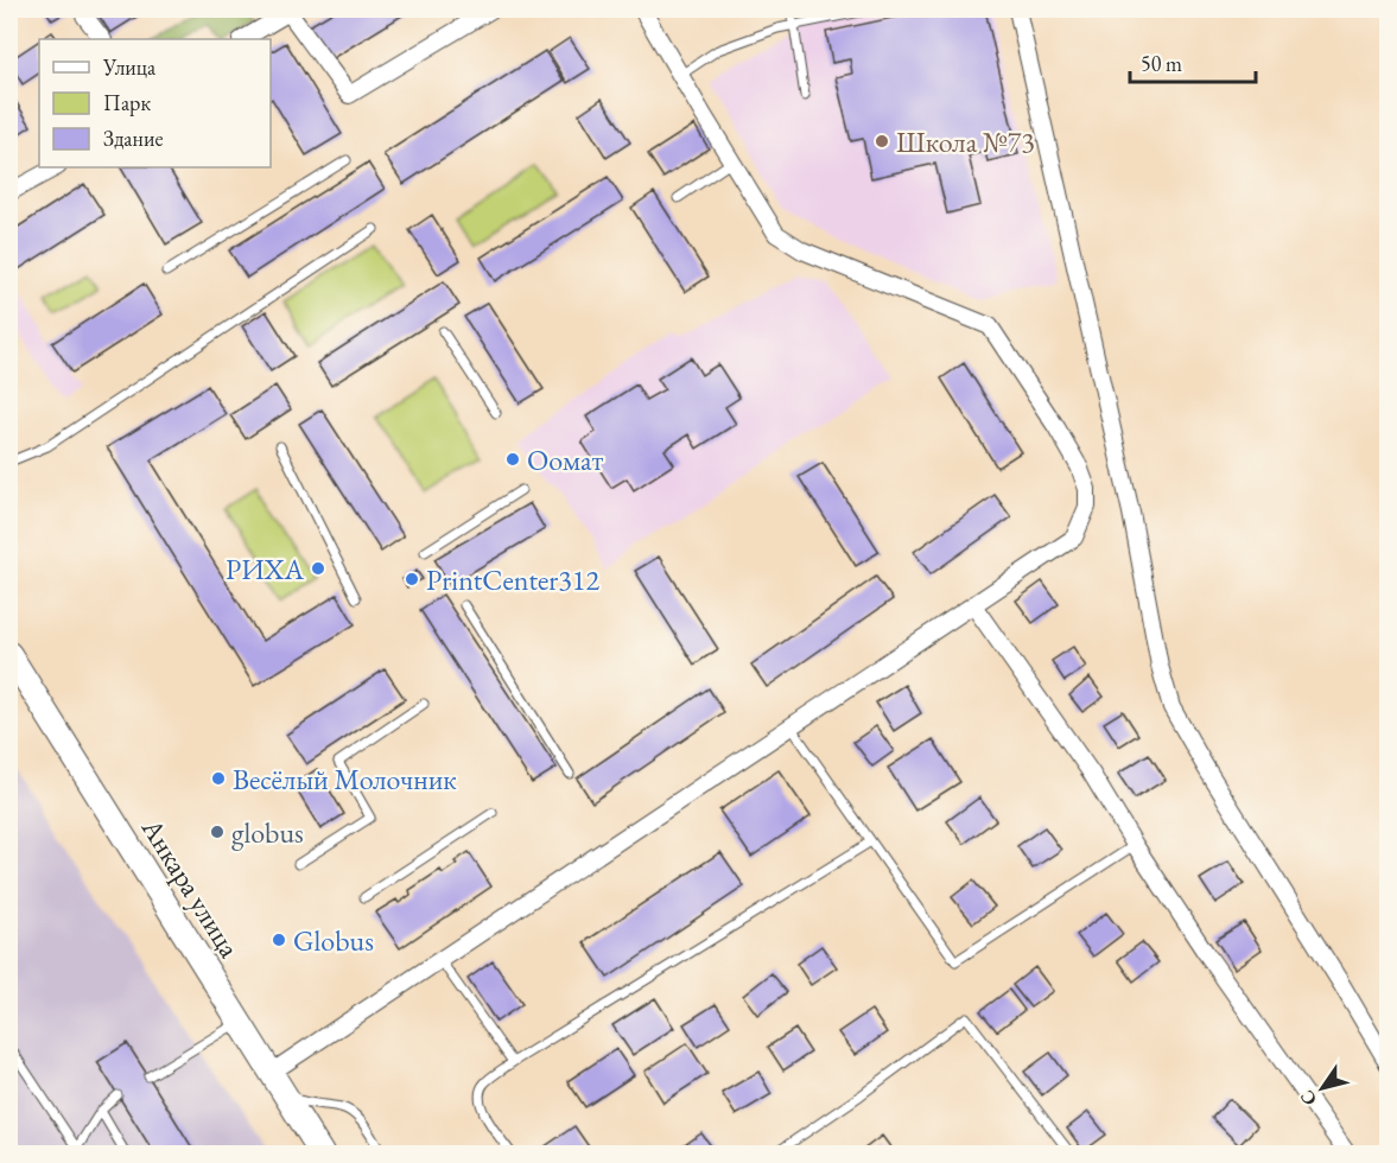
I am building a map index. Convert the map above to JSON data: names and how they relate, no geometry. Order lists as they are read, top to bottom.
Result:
{
  "streets": {
    "main road": ["Анкара улица"]
  },
  "places": [
    "Школа №73",
    "Оомат",
    "РИХА",
    "PrintCenter312",
    "Весёлый Молочник",
    "globus",
    "Globus"
  ],
  "legend": ["Улица", "Парк", "Здание"],
  "scale_bar": "50 m",
  "north": "bottom left"
}
